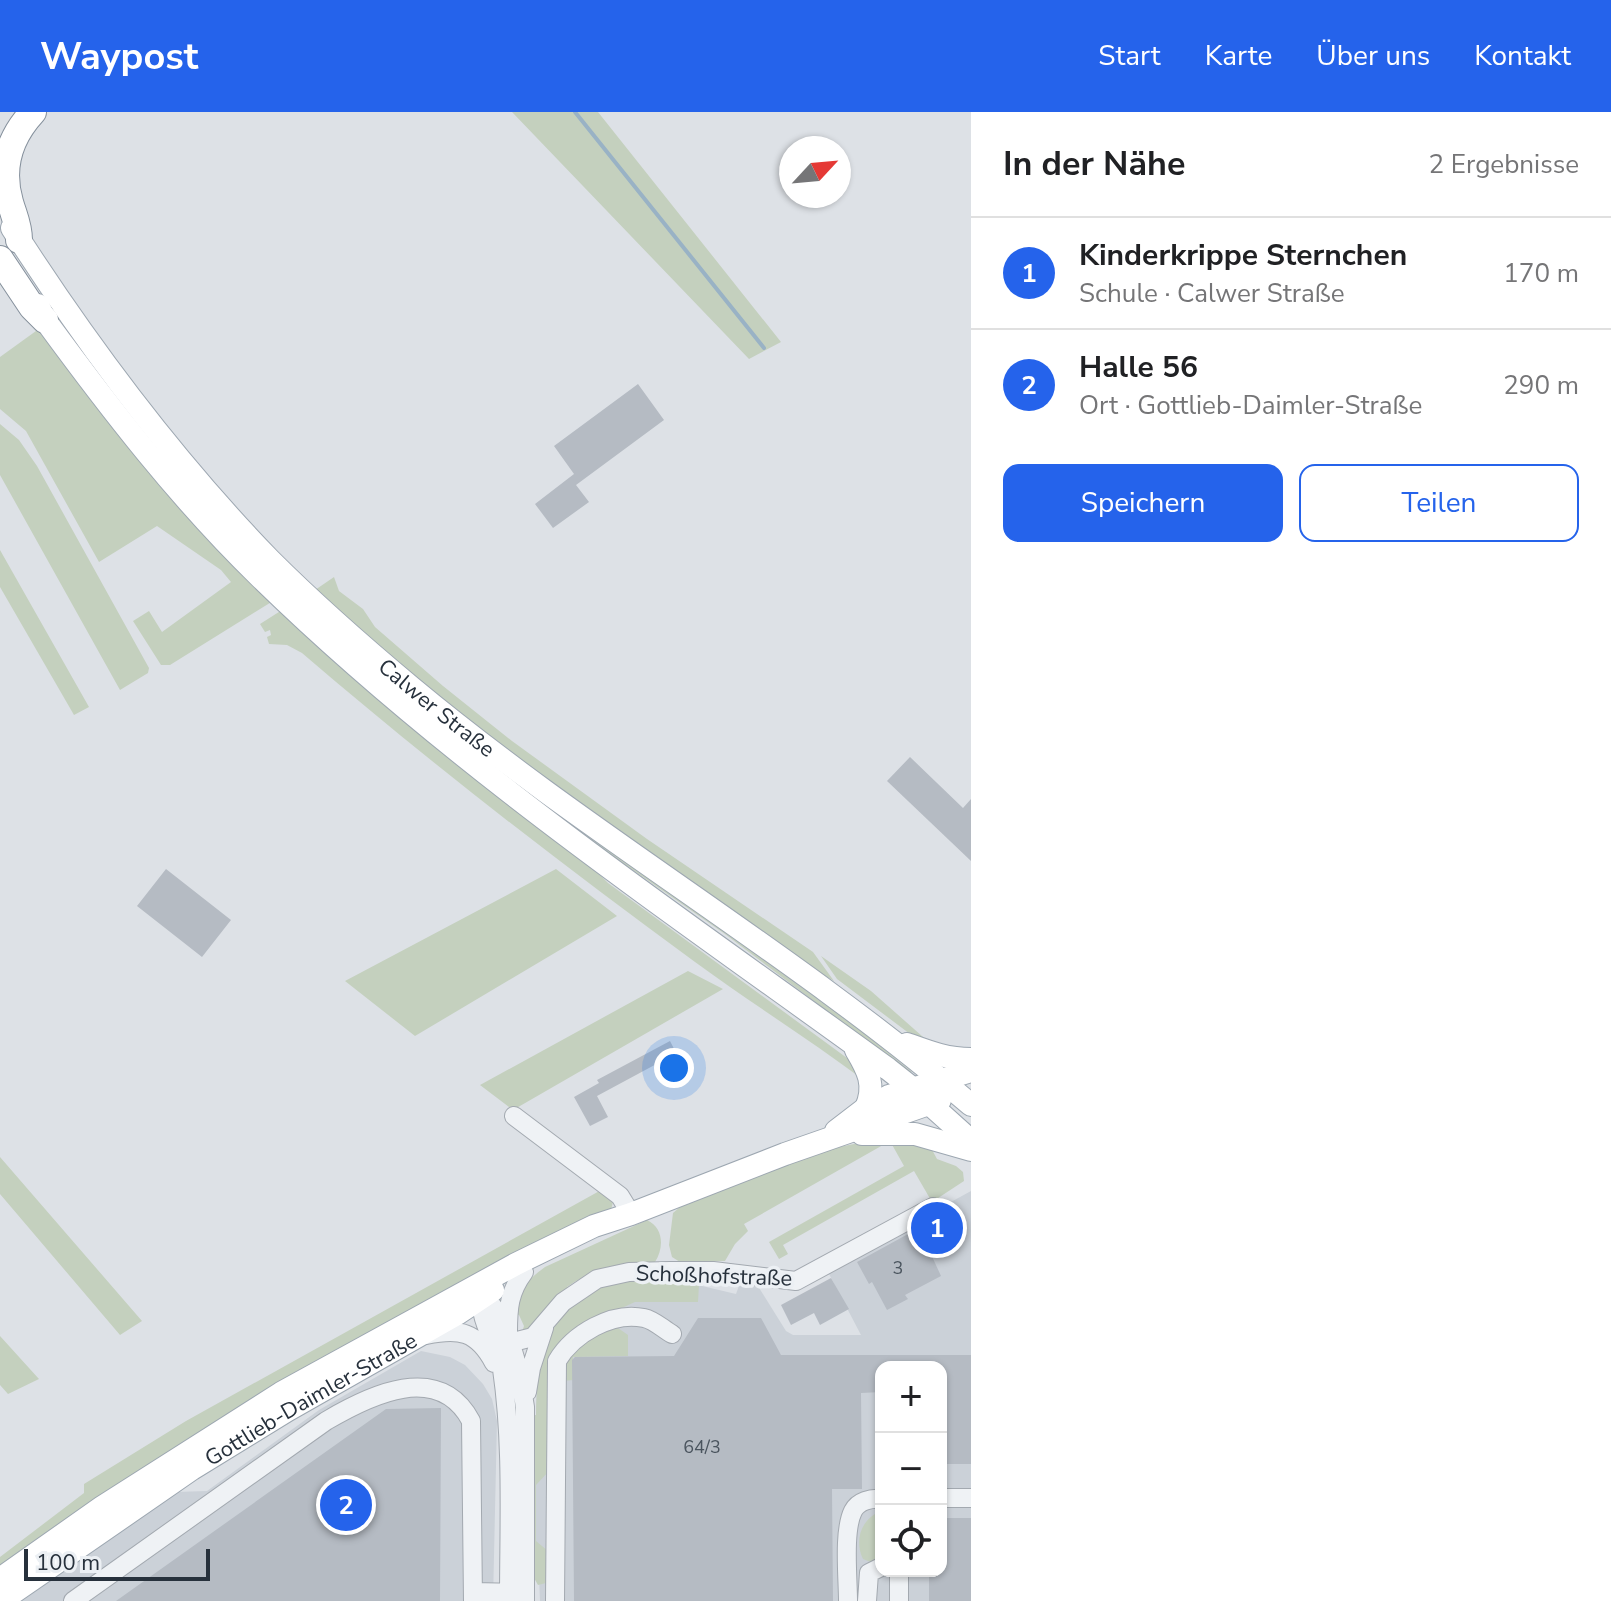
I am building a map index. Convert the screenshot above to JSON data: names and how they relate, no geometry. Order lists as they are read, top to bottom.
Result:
{
  "streets": {
    "main road": ["Calwer Straße", "Gottlieb-Daimler-Straße"],
    "street": ["Schoßhofstraße"]
  },
  "crossings": [
    ["Calwer Straße", "Gottlieb-Daimler-Straße"]
  ],
  "house_numbers": ["3", "64/3"],
  "scale_bar": "100 m",
  "north": "top right",
  "page": {
    "header": "Waypost",
    "nav": [
      "Start",
      "Karte",
      "Über uns",
      "Kontakt"
    ],
    "heading": ["In der Nähe", "2 Ergebnisse"],
    "list": [
      {
        "mark": "1",
        "name": "Kinderkrippe Sternchen",
        "note": "Schule · Calwer Straße",
        "value": "170 m"
      },
      {
        "mark": "2",
        "name": "Halle 56",
        "note": "Ort · Gottlieb-Daimler-Straße",
        "value": "290 m"
      }
    ],
    "buttons": ["Speichern", "Teilen"],
    "pins": ["1", "2"],
    "map_buttons": ["+", "−"],
    "scale": "100 m"
  }
}
